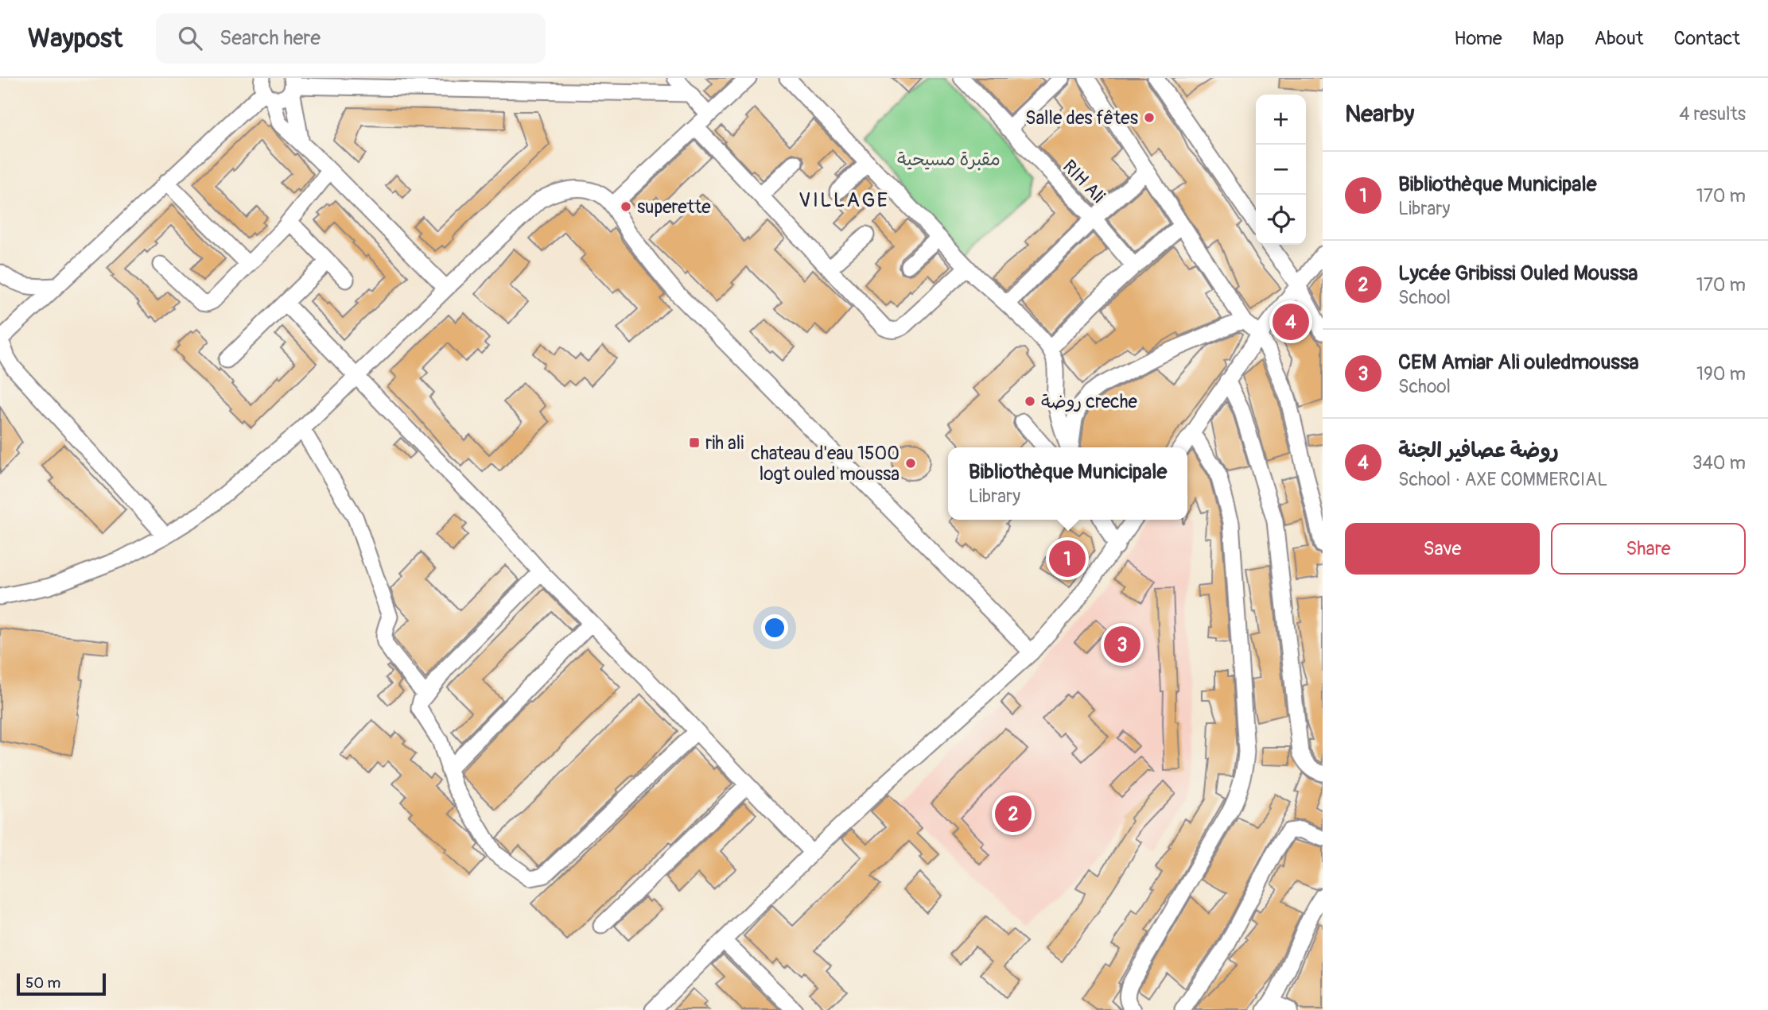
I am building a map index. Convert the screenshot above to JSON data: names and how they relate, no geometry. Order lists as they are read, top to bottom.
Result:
{
  "streets": {
    "street": ["RIH Ali"]
  },
  "districts": ["VILLAGE"],
  "parks": ["مقبرة مسيحية"],
  "places": {
    "other": [
      "Salle des fêtes",
      "superette",
      "روضة creche",
      "chateau d'eau 1500 logt ouled moussa"
    ],
    "transit": ["rih ali"]
  },
  "scale_bar": "50 m",
  "page": {
    "header": "Waypost",
    "search": "Search here",
    "nav": [
      "Home",
      "Map",
      "About",
      "Contact"
    ],
    "heading": ["Nearby", "4 results"],
    "map_buttons": ["+", "−"],
    "list": [
      {
        "mark": "1",
        "name": "Bibliothèque Municipale",
        "note": "Library",
        "value": "170 m"
      },
      {
        "mark": "2",
        "name": "Lycée Gribissi Ouled Moussa",
        "note": "School",
        "value": "170 m"
      },
      {
        "mark": "3",
        "name": "CEM Amiar Ali ouledmoussa",
        "note": "School",
        "value": "190 m"
      },
      {
        "mark": "4",
        "name": "روضة عصافير الجنة",
        "note": "School · AXE COMMERCIAL",
        "value": "340 m"
      }
    ],
    "pins": [
      "4",
      "1",
      "3",
      "2"
    ],
    "popup": ["Bibliothèque Municipale", "Library"],
    "buttons": ["Save", "Share"],
    "scale": "50 m"
  }
}
